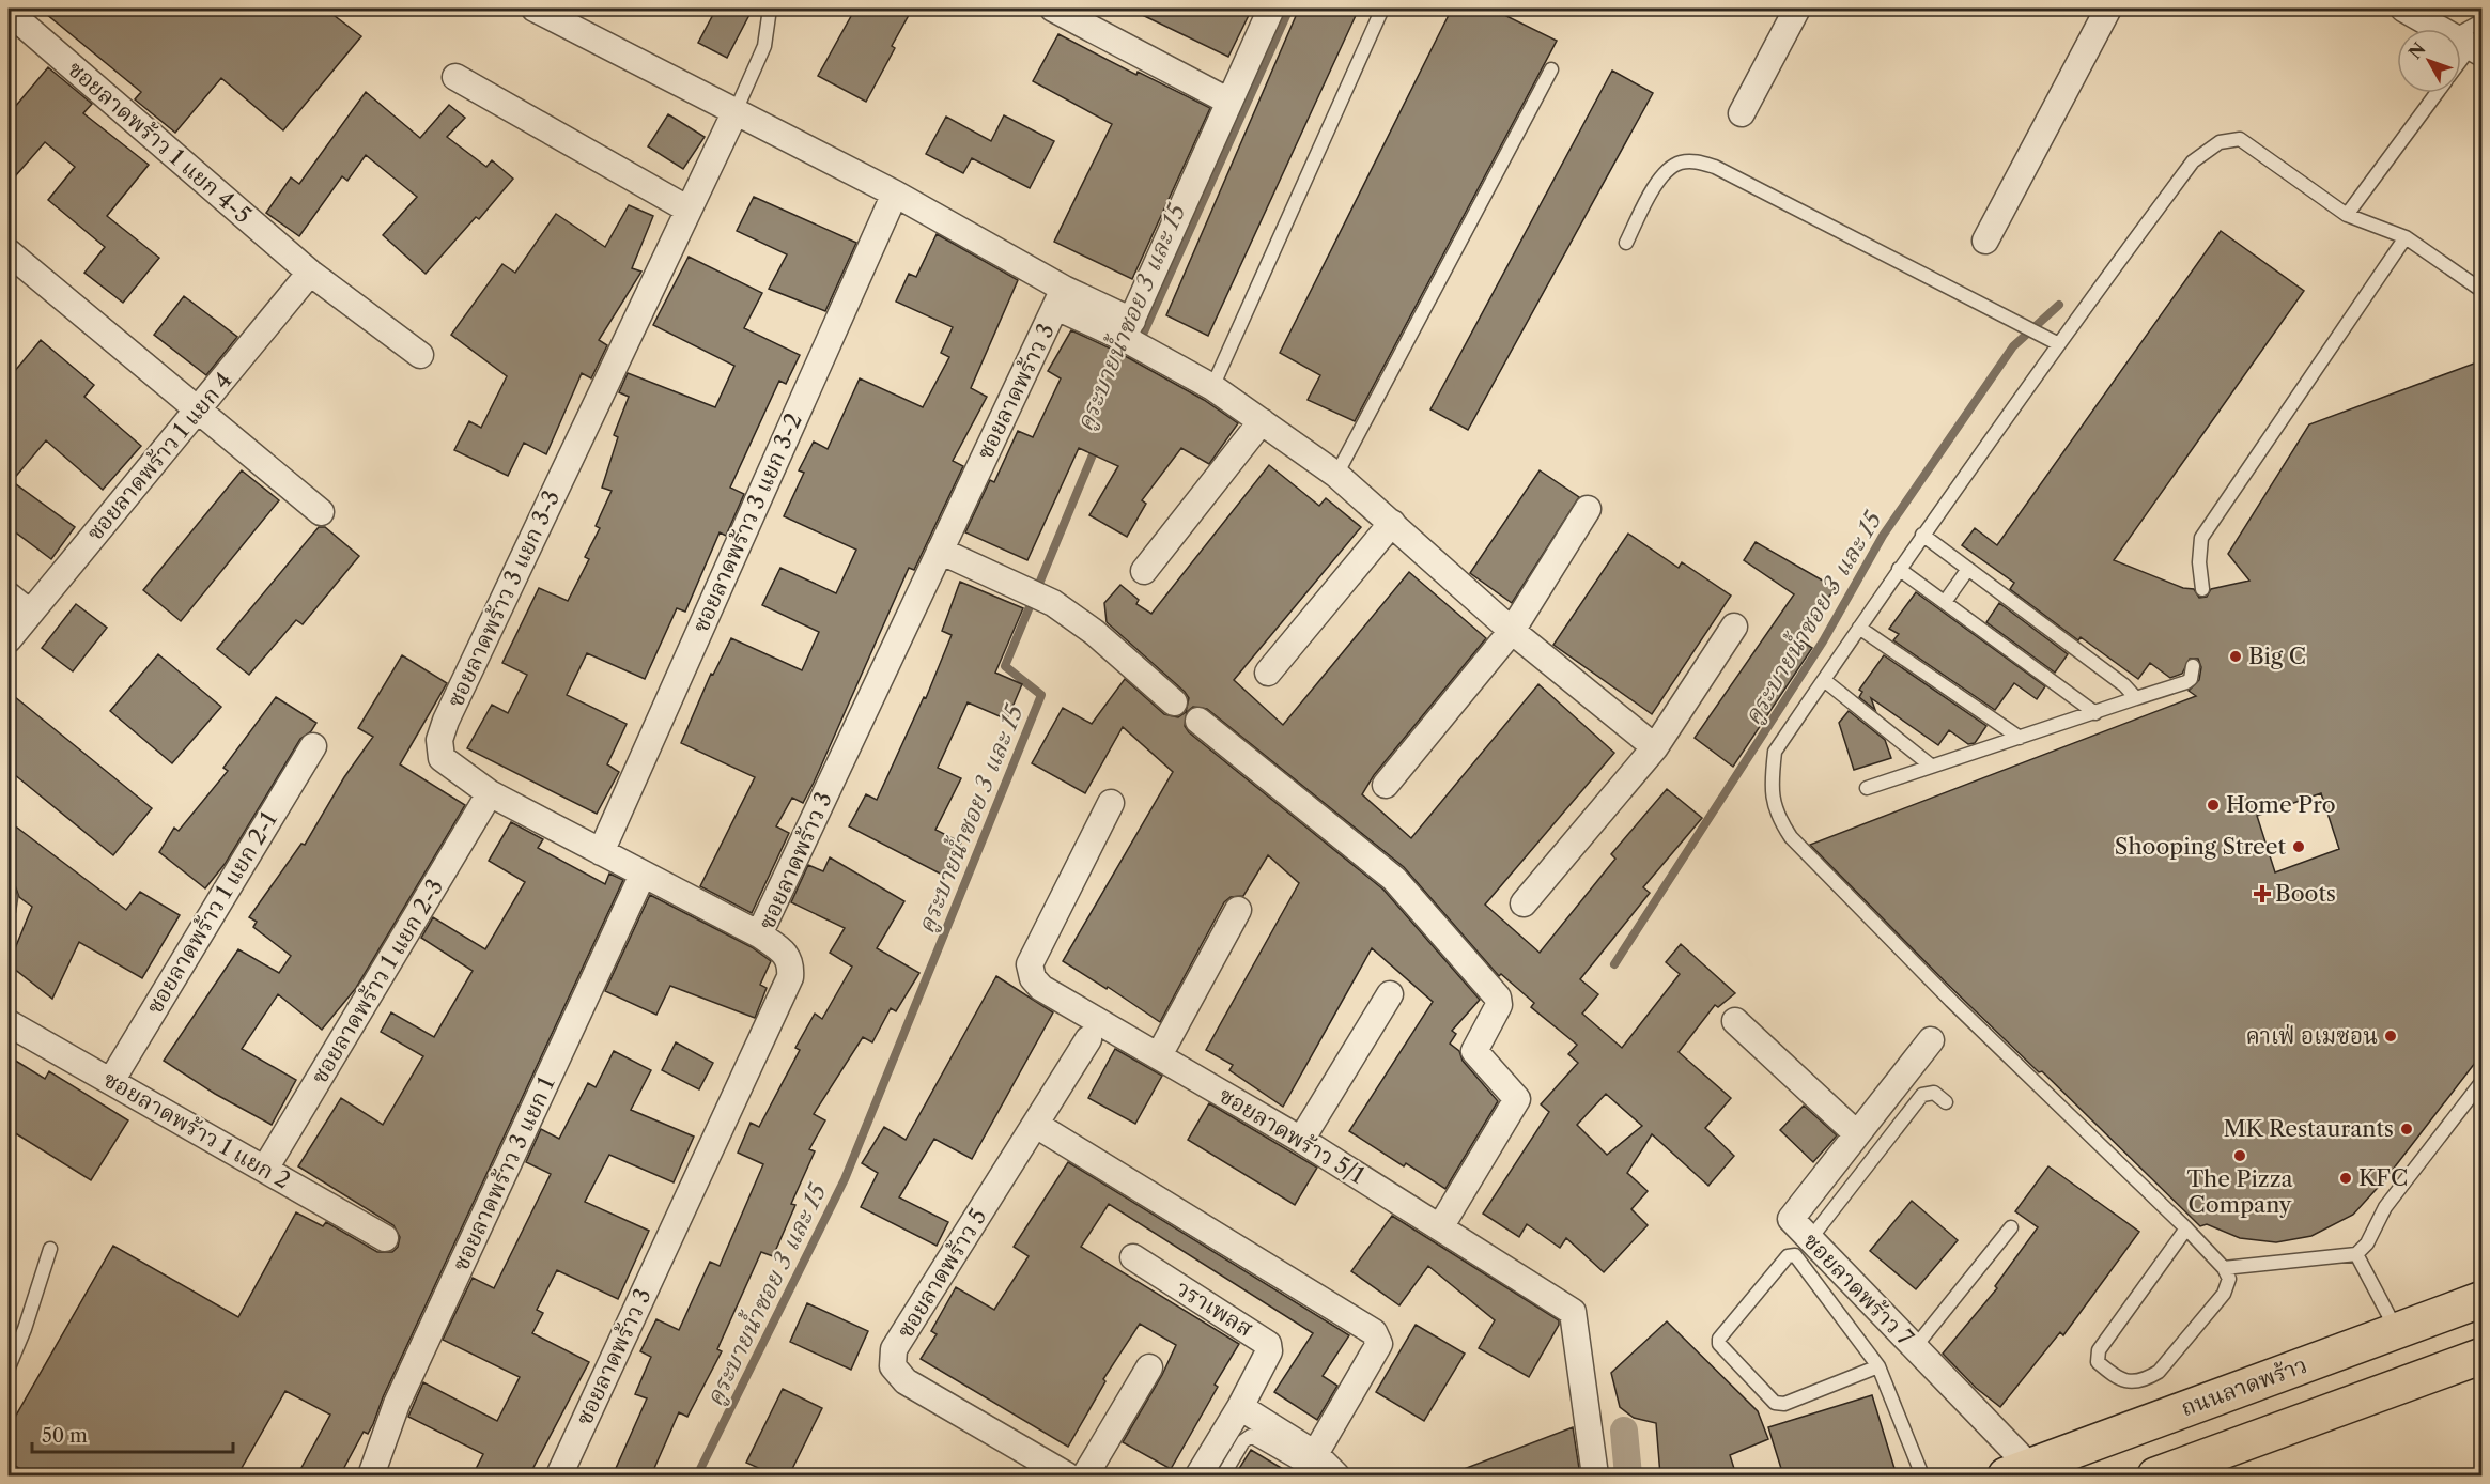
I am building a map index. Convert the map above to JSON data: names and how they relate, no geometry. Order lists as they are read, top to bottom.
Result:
{
  "streets": {
    "main road": ["ถนนลาดพร้าว"],
    "street": [
      "ซอยลาดพร้าว 1 แยก 4-5",
      "ซอยลาดพร้าว 3",
      "ซอยลาดพร้าว 1 แยก 4",
      "ซอยลาดพร้าว 3 แยก 3-2",
      "ซอยลาดพร้าว 3 แยก 3-3",
      "ซอยลาดพร้าว 1 แยก 2-1",
      "ซอยลาดพร้าว 1 แยก 2-3",
      "ซอยลาดพร้าว 1 แยก 2",
      "ซอยลาดพร้าว 5/1",
      "ซอยลาดพร้าว 3 แยก 1",
      "ซอยลาดพร้าว 5",
      "ซอยลาดพร้าว 7",
      "วราเพลส"
    ]
  },
  "crossings": [
    ["ซอยลาดพร้าว 1 แยก 4-5", "ซอยลาดพร้าว 1 แยก 4"],
    ["ซอยลาดพร้าว 3", "ซอยลาดพร้าว 3 แยก 3-3"],
    ["ซอยลาดพร้าว 3 แยก 3-2", "ซอยลาดพร้าว 3 แยก 3-3"],
    ["ซอยลาดพร้าว 3 แยก 3-3", "ซอยลาดพร้าว 1 แยก 2-3"],
    ["ซอยลาดพร้าว 3 แยก 3-3", "ซอยลาดพร้าว 3 แยก 1"],
    ["ซอยลาดพร้าว 1 แยก 2-1", "ซอยลาดพร้าว 1 แยก 2"],
    ["ซอยลาดพร้าว 1 แยก 2-3", "ซอยลาดพร้าว 1 แยก 2"],
    ["ซอยลาดพร้าว 7", "ถนนลาดพร้าว"]
  ],
  "water": ["คูระบายน้ำซอย 3 และ 15"],
  "places": {
    "other": [
      "Big C",
      "Home Pro",
      "Shooping Street",
      "คาเฟ่ อเมซอน",
      "MK Restaurants",
      "The Pizza Company",
      "KFC"
    ],
    "health": ["Boots"]
  },
  "scale_bar": "50 m",
  "north": "top left"
}
